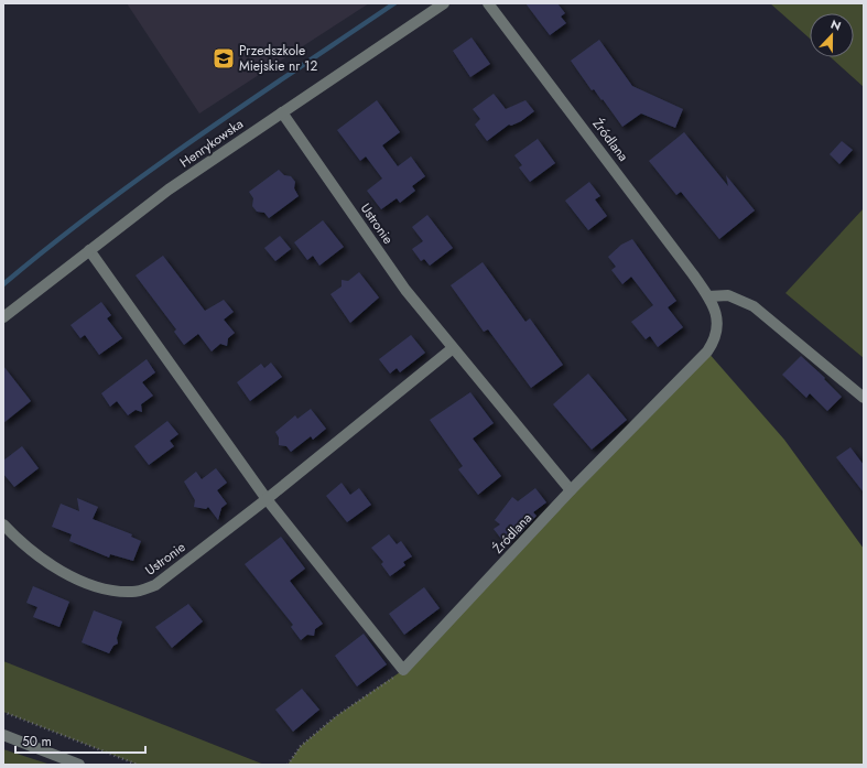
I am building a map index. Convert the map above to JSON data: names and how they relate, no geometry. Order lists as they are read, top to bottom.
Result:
{
  "streets": {
    "street": ["Źródlana", "Henrykowska", "Ustronie"]
  },
  "crossings": [
    ["Źródlana", "Ustronie"],
    ["Henrykowska", "Ustronie"]
  ],
  "places": {
    "school or university": ["Przedszkole Miejskie nr 12"]
  },
  "scale_bar": "50 m",
  "north": "top"
}
